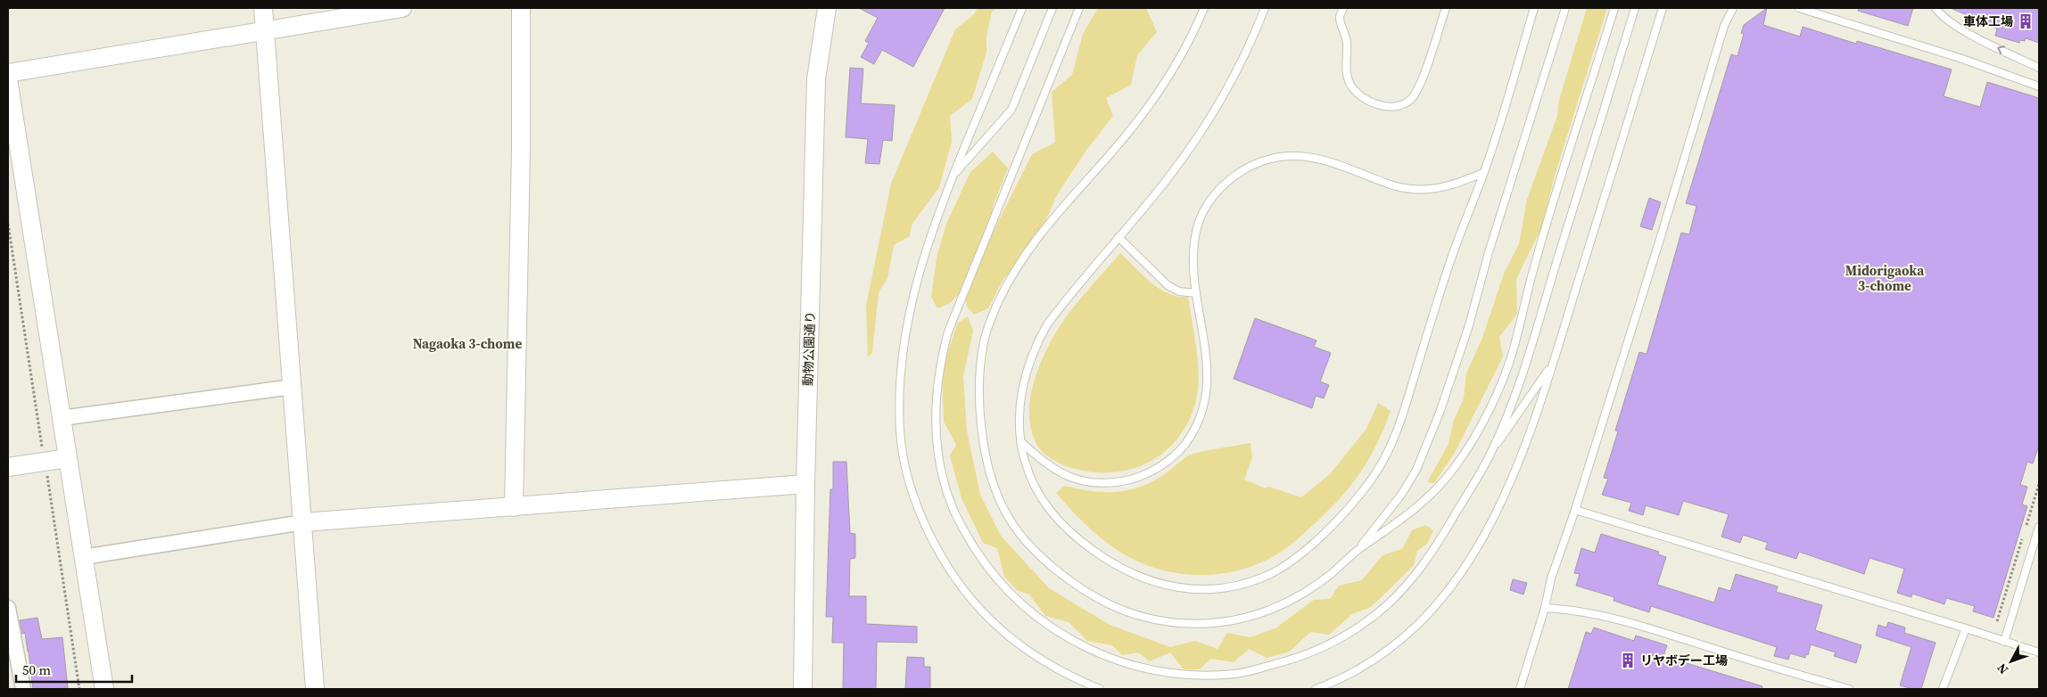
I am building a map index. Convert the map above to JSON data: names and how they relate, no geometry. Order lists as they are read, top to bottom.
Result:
{
  "streets": {
    "street": ["動物公園通り"]
  },
  "districts": ["Midorigaoka 3-chome", "Nagaoka 3-chome"],
  "places": {
    "building": ["車体工場", "リヤボデー工場"]
  },
  "scale_bar": "50 m",
  "north": "bottom left"
}
